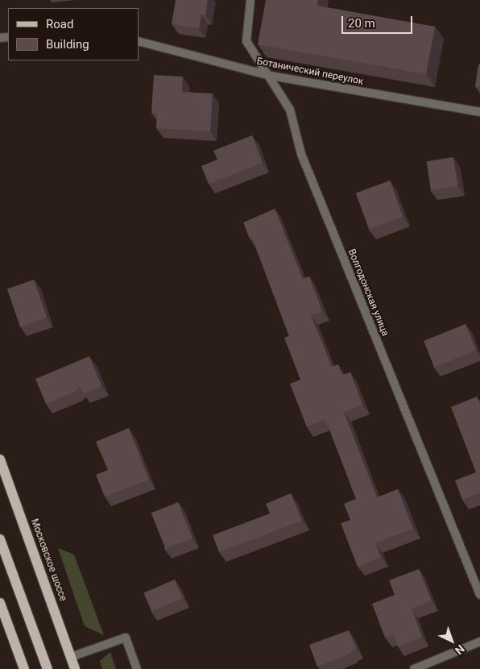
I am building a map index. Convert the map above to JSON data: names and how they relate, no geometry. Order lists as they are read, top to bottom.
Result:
{
  "streets": {
    "main road": ["Московское шоссе"],
    "street": ["Ботанический переулок", "Волгодонская улица"]
  },
  "crossings": [
    ["Ботанический переулок", "Волгодонская улица"]
  ],
  "legend": ["Road", "Building"],
  "scale_bar": "20 m",
  "north": "bottom right"
}
